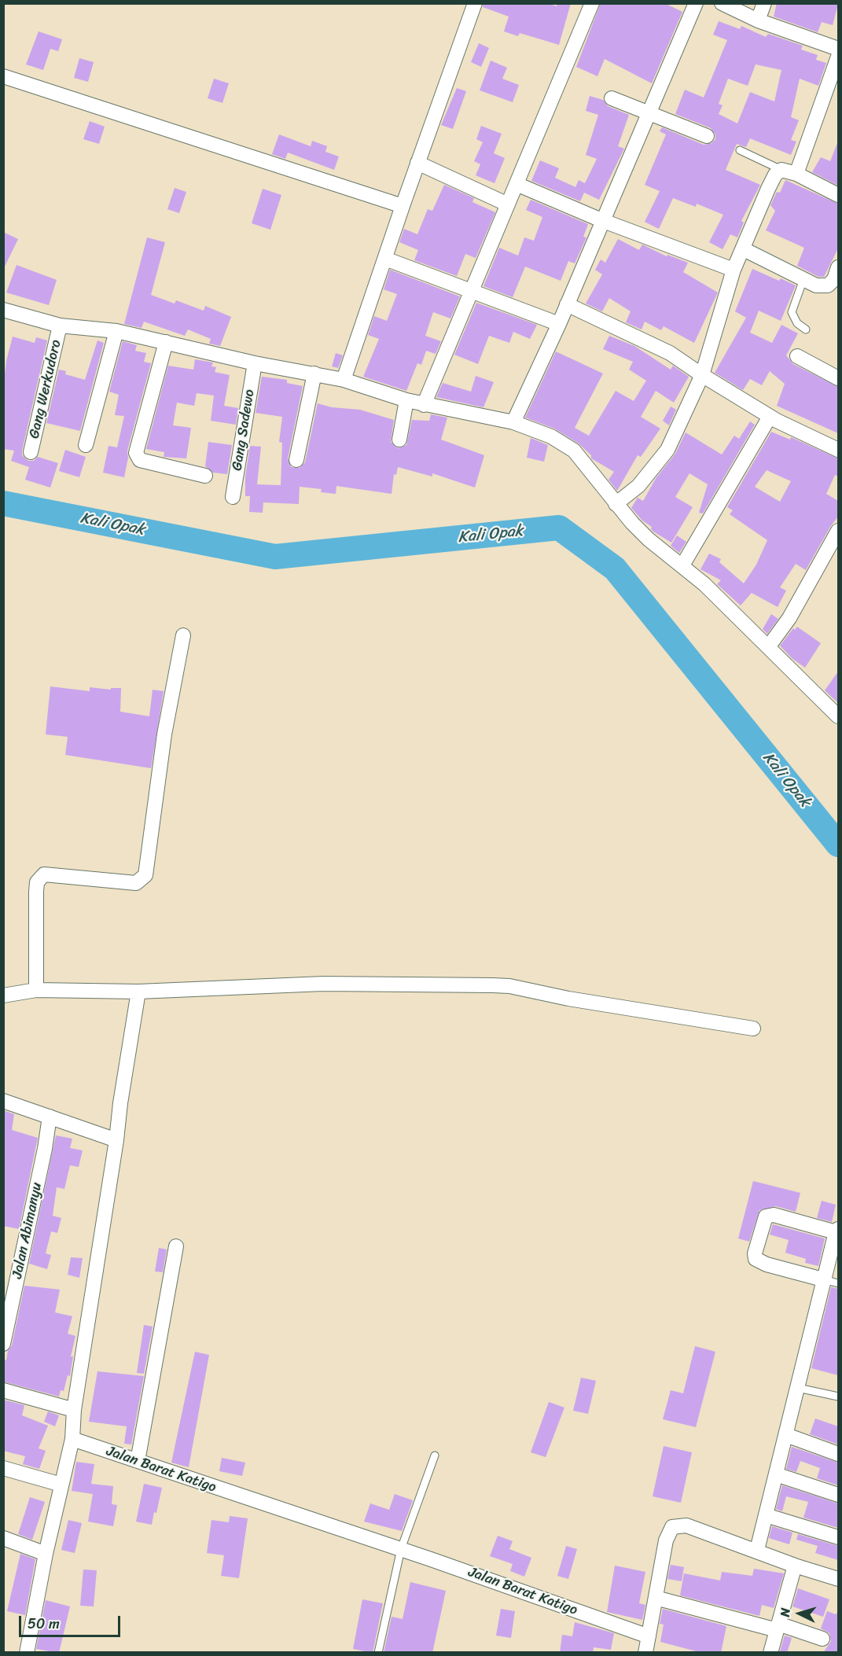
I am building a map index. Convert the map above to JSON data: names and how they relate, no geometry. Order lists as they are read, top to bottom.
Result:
{
  "streets": {
    "street": [
      "Gang Werkudoro",
      "Gang Sadewo",
      "Jalan Abimanyu",
      "Jalan Barat Katigo"
    ]
  },
  "water": ["Kali Opak"],
  "scale_bar": "50 m",
  "north": "left"
}
